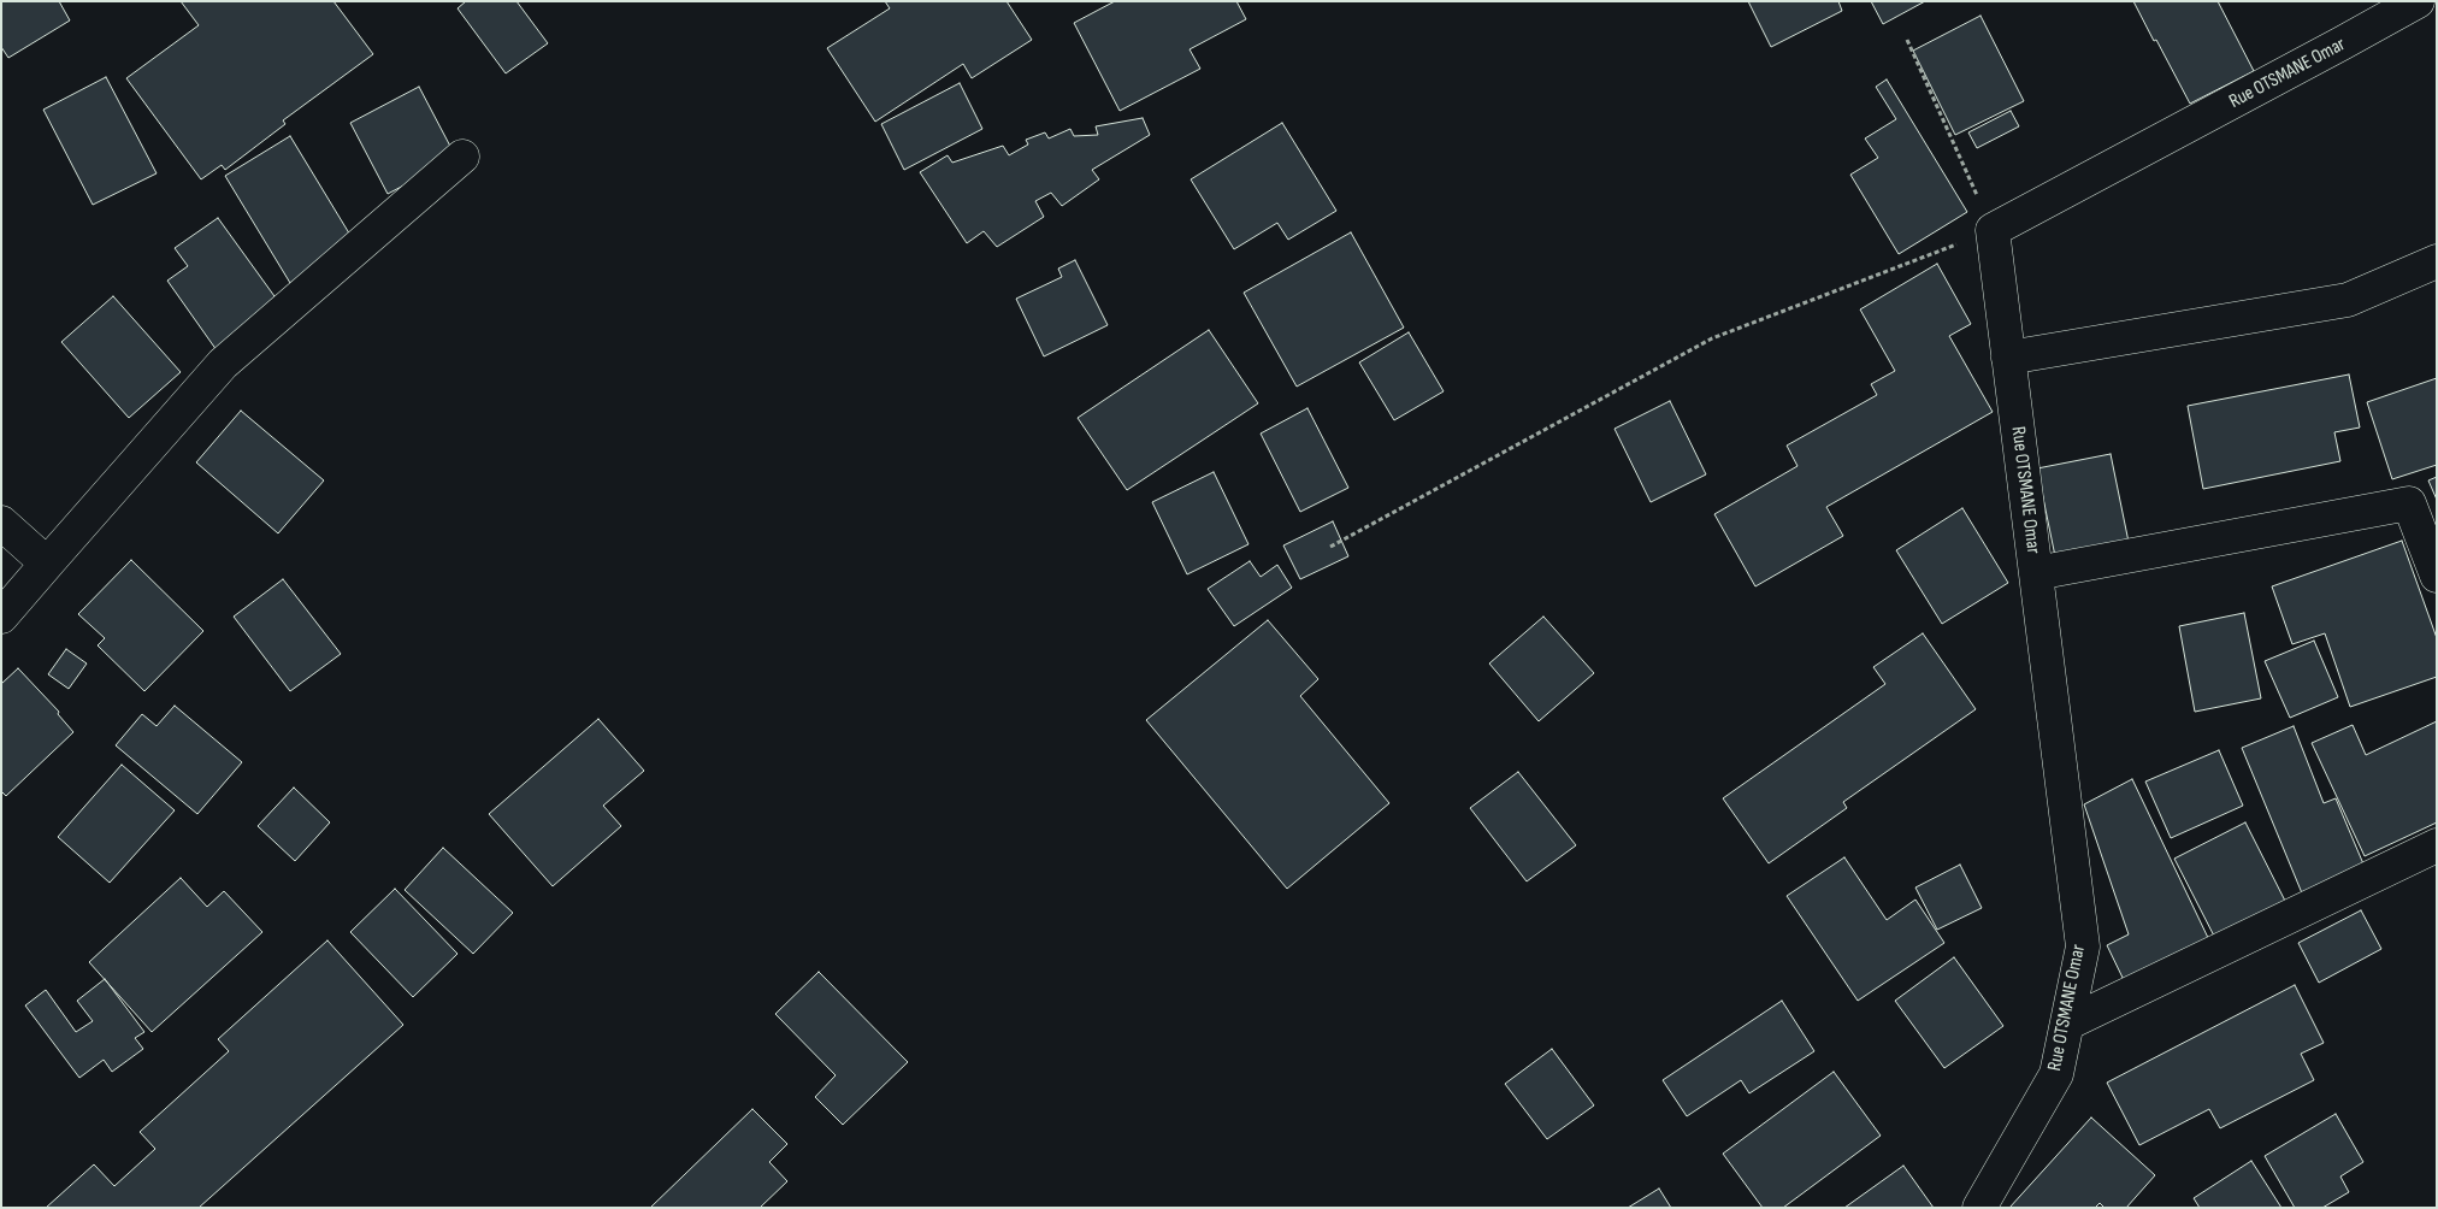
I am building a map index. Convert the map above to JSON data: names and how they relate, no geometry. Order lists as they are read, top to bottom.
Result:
{
  "streets": {
    "street": ["Rue OTSMANE Omar"]
  }
}
